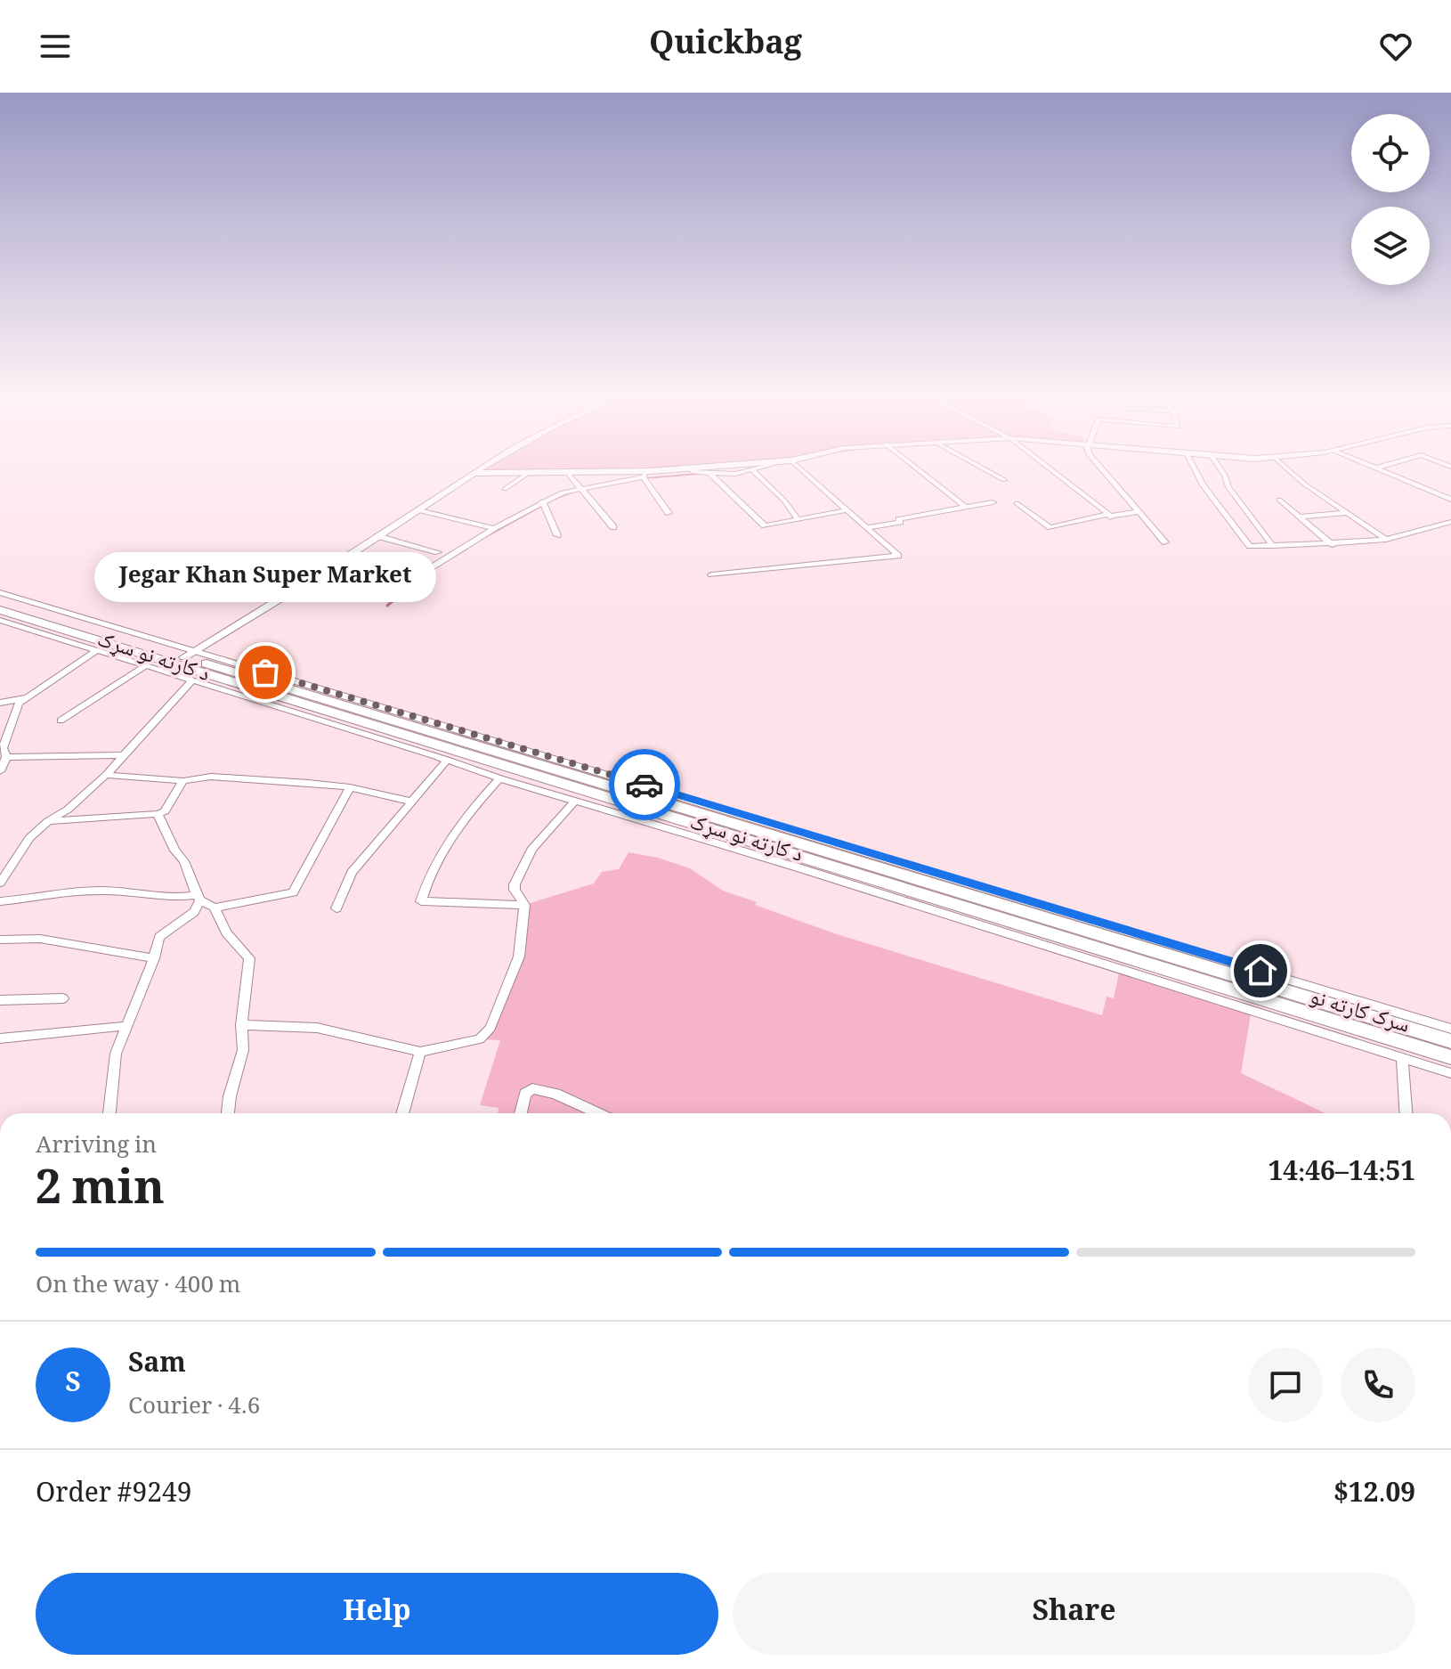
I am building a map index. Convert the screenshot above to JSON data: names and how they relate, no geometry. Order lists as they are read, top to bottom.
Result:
{
  "streets": {
    "highway": ["د کارته نو سړک", "سرک کارته نو"]
  },
  "crossings": [
    ["د کارته نو سړک", "سرک کارته نو"]
  ],
  "places": ["Jegar Khan Super Market"],
  "page": {
    "header": "Quickbag",
    "bubble": "Jegar Khan Super Market",
    "heading": ["2 min", "Arriving in", "14:46–14:51"],
    "panel": [
      "Sam",
      "Courier · 4.6",
      "Order #9249",
      "$12.09"
    ],
    "bar": "On the way · 400 m",
    "round": "S",
    "buttons": ["Help", "Share"]
  }
}
